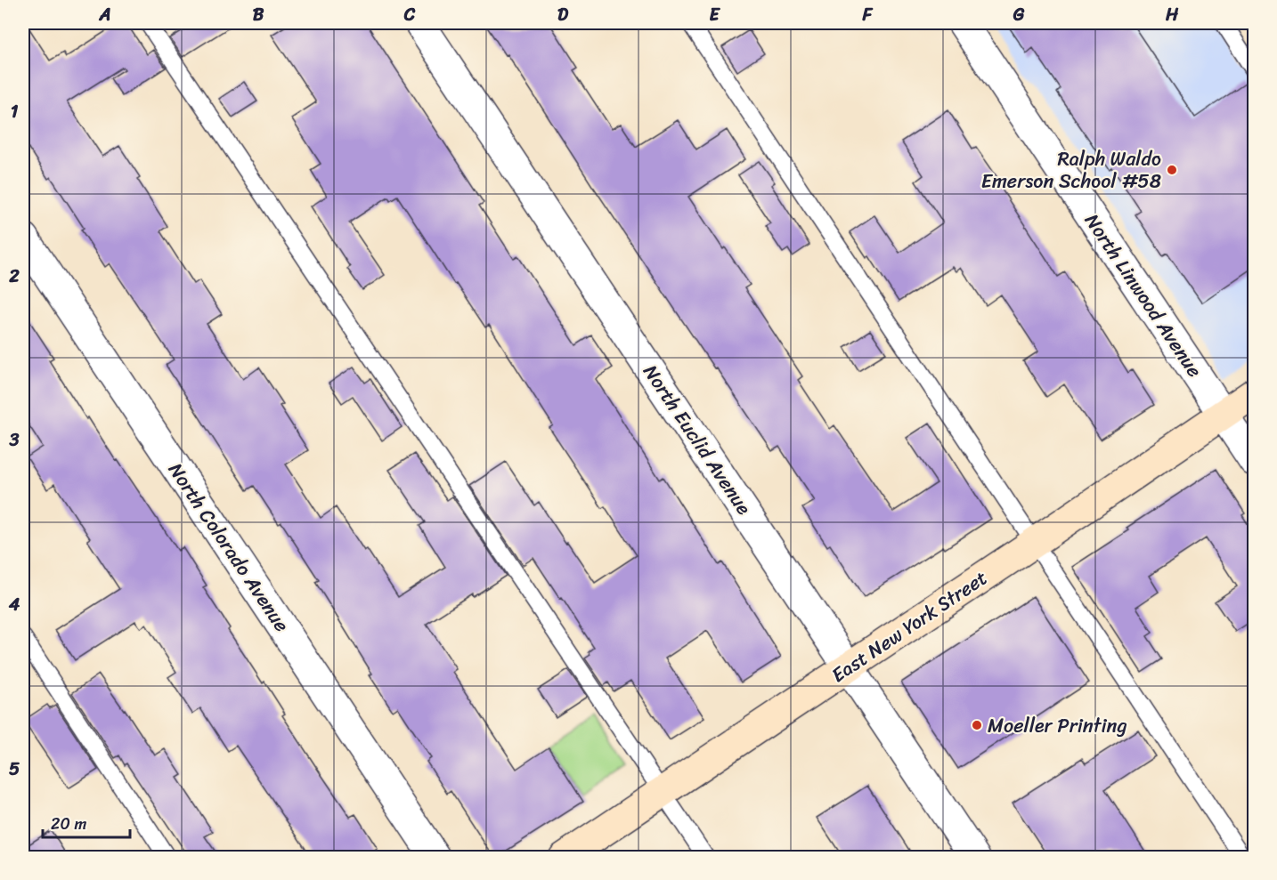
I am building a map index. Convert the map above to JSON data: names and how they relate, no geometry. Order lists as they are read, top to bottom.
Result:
{
  "streets": {
    "main road": ["East New York Street"],
    "street": ["North Linwood Avenue", "North Euclid Avenue", "North Colorado Avenue"]
  },
  "crossings": [
    ["North Linwood Avenue", "East New York Street"],
    ["North Euclid Avenue", "East New York Street"]
  ],
  "places": ["Ralph Waldo Emerson School #58", "Moeller Printing"],
  "scale_bar": "20 m",
  "grid": {
    "columns": [
      "A",
      "B",
      "C",
      "D",
      "E",
      "F",
      "G",
      "H"
    ],
    "rows": [
      "1",
      "2",
      "3",
      "4",
      "5"
    ]
  }
}
